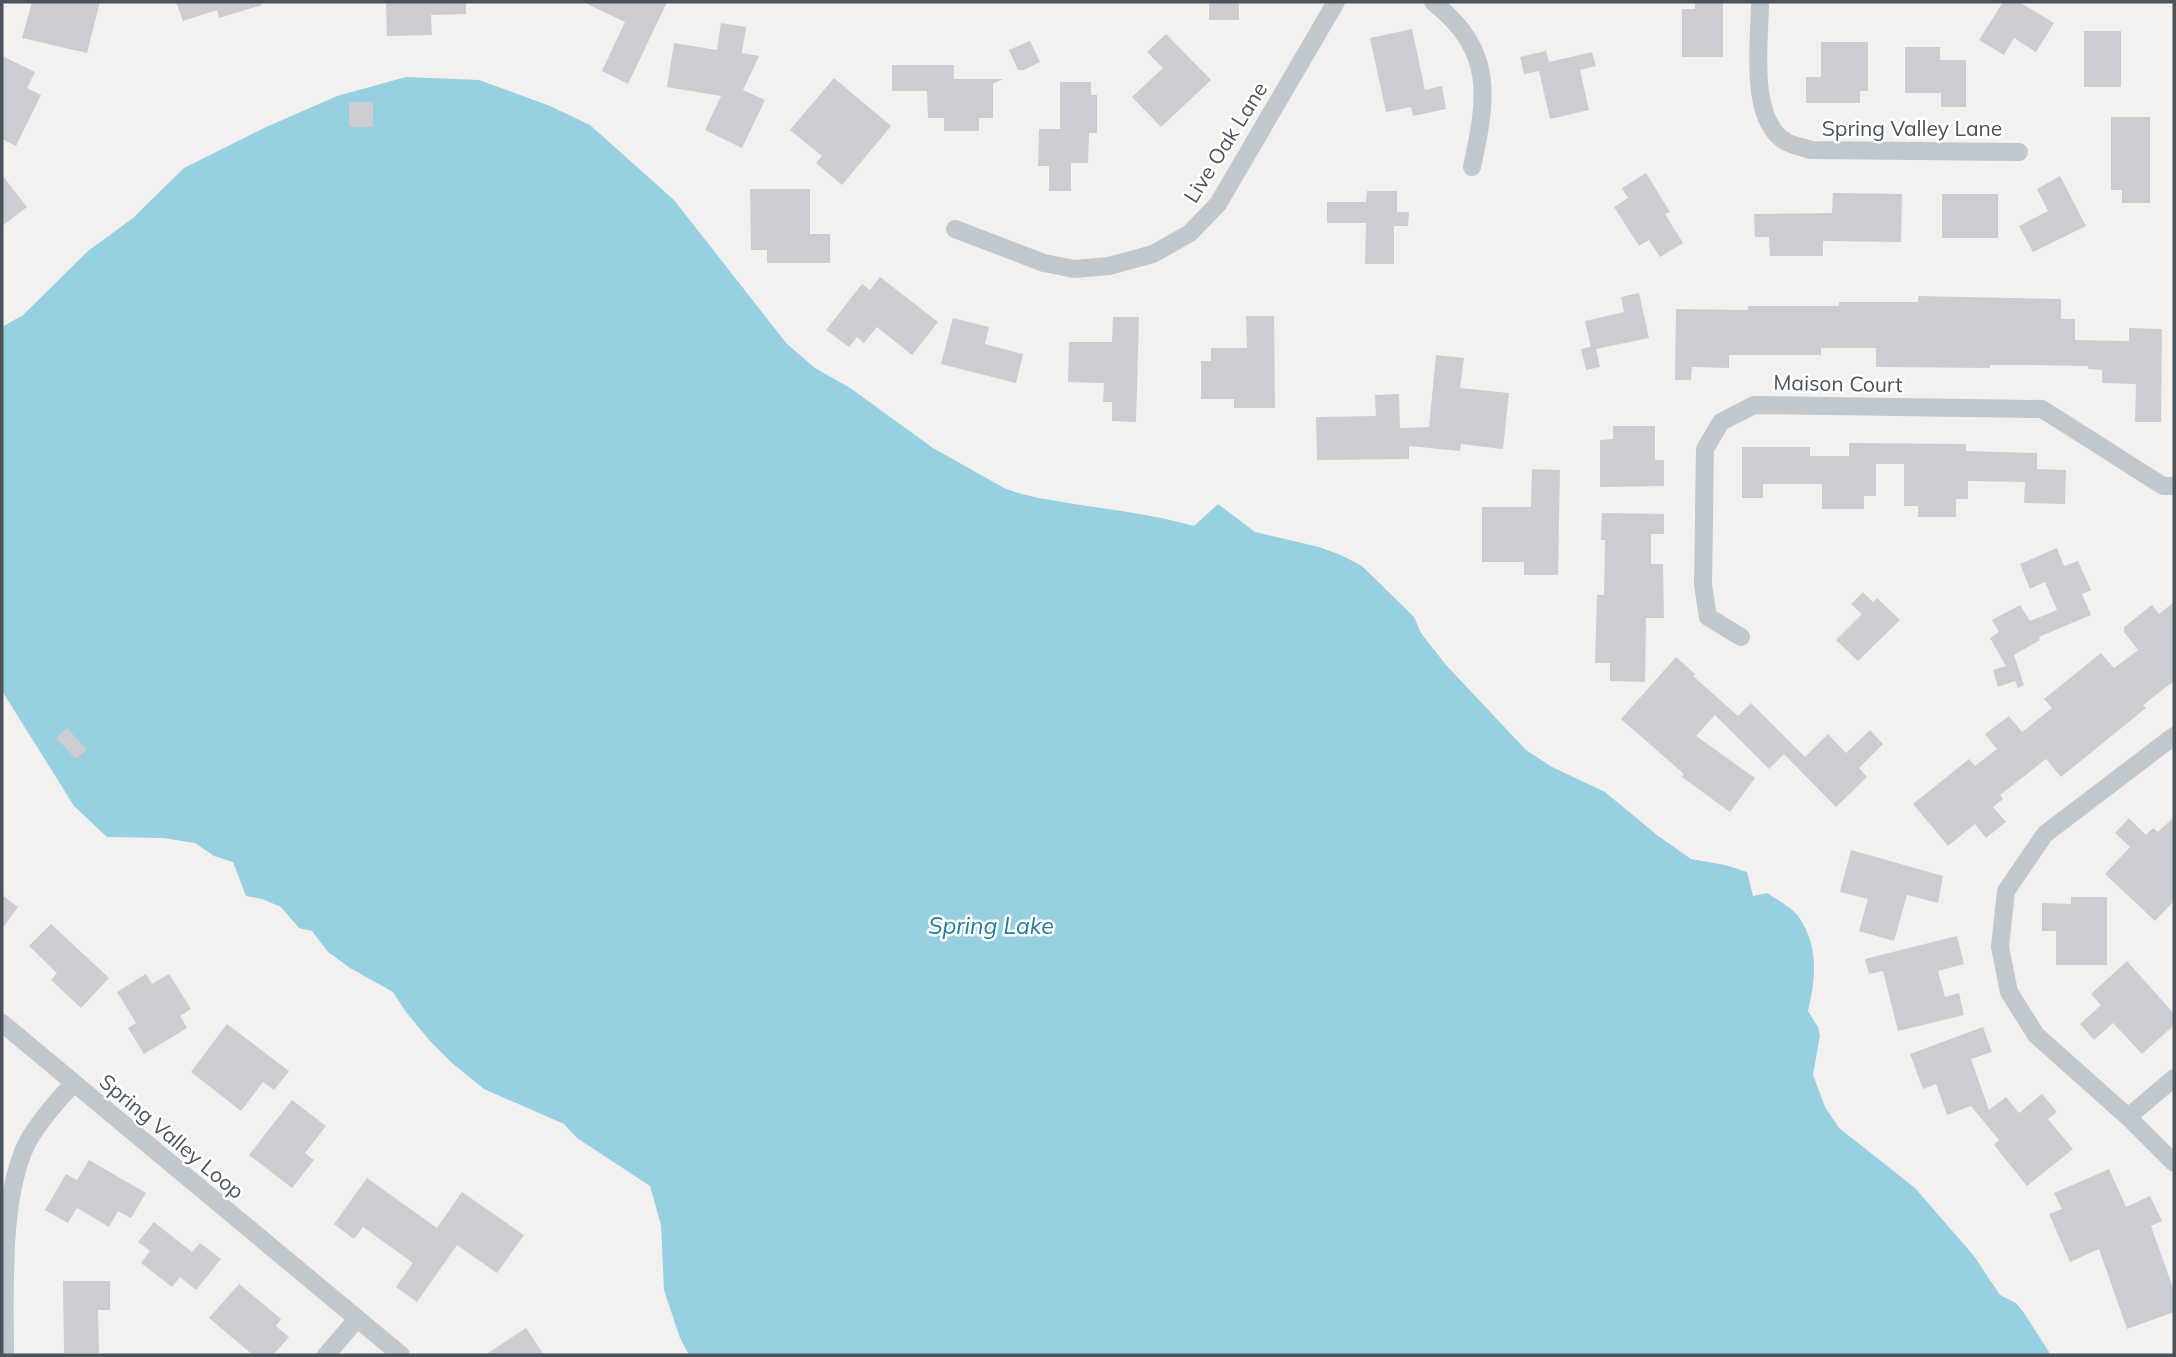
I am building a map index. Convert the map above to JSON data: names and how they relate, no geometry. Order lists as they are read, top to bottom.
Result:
{
  "streets": {
    "street": [
      "Spring Valley Lane",
      "Live Oak Lane",
      "Maison Court",
      "Spring Valley Loop"
    ]
  },
  "water": ["Spring Lake"]
}
